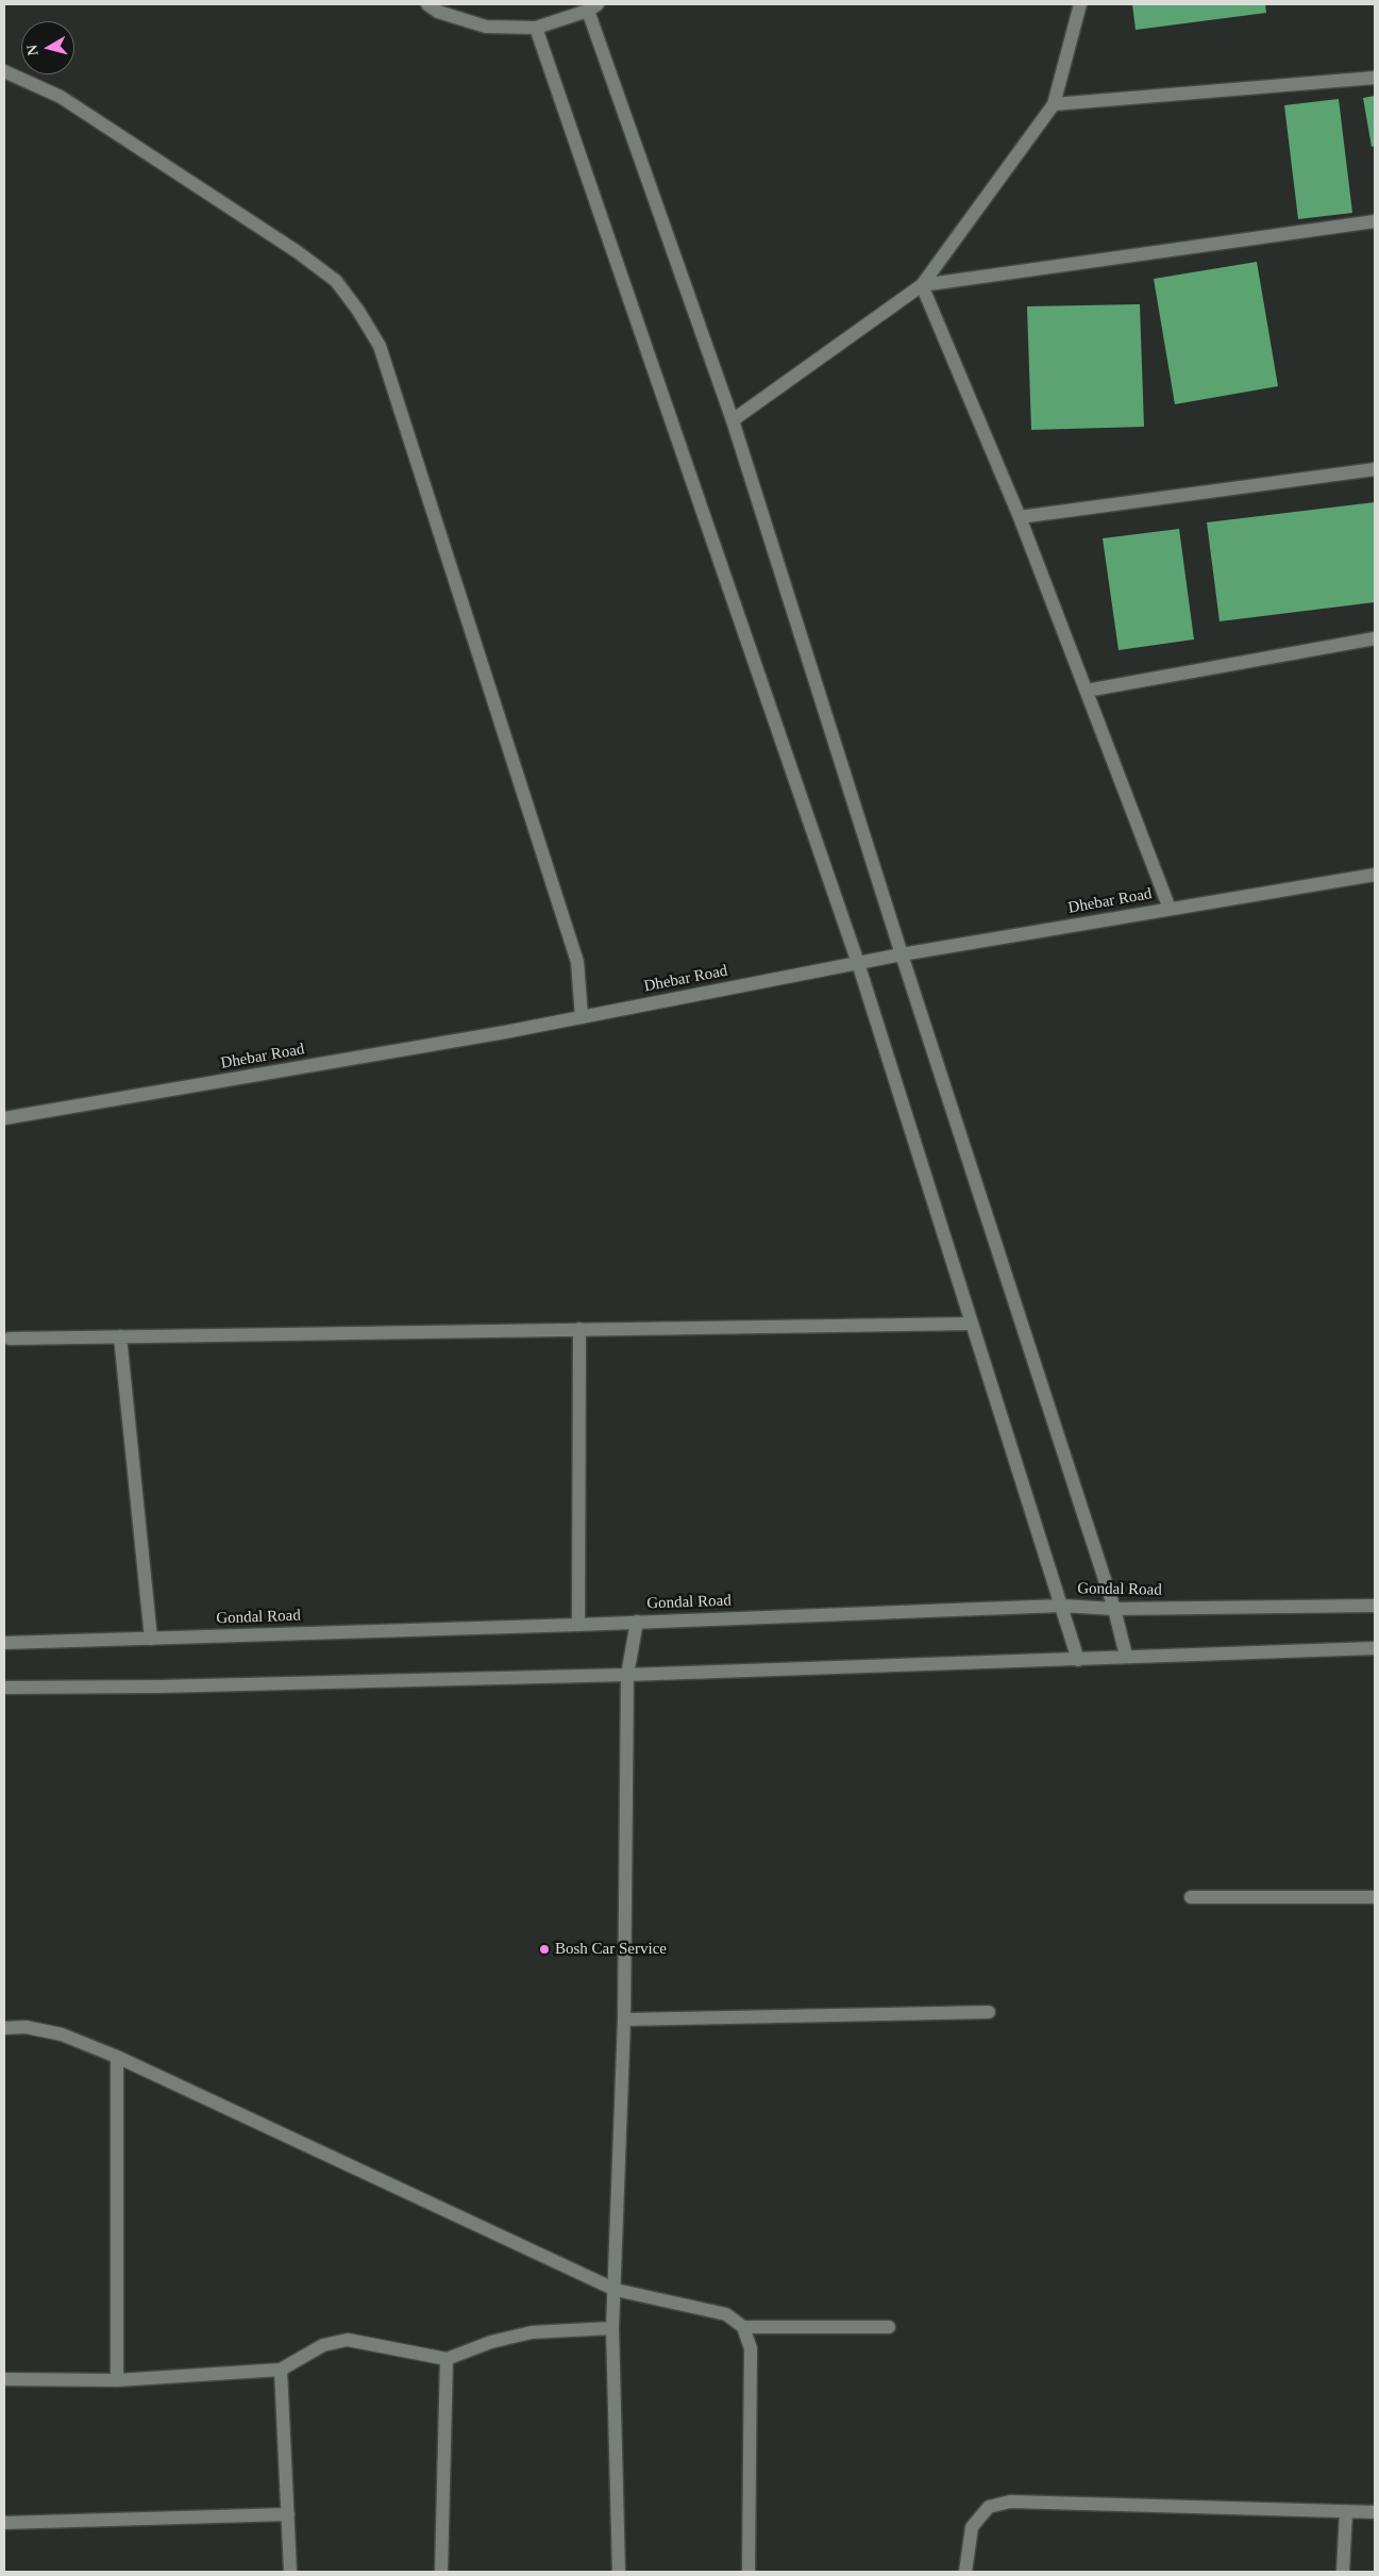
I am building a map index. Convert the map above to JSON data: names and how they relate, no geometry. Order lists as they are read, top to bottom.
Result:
{
  "streets": {
    "street": ["Dhebar Road", "Gondal Road"]
  },
  "places": ["Bosh Car Service"],
  "north": "left"
}
